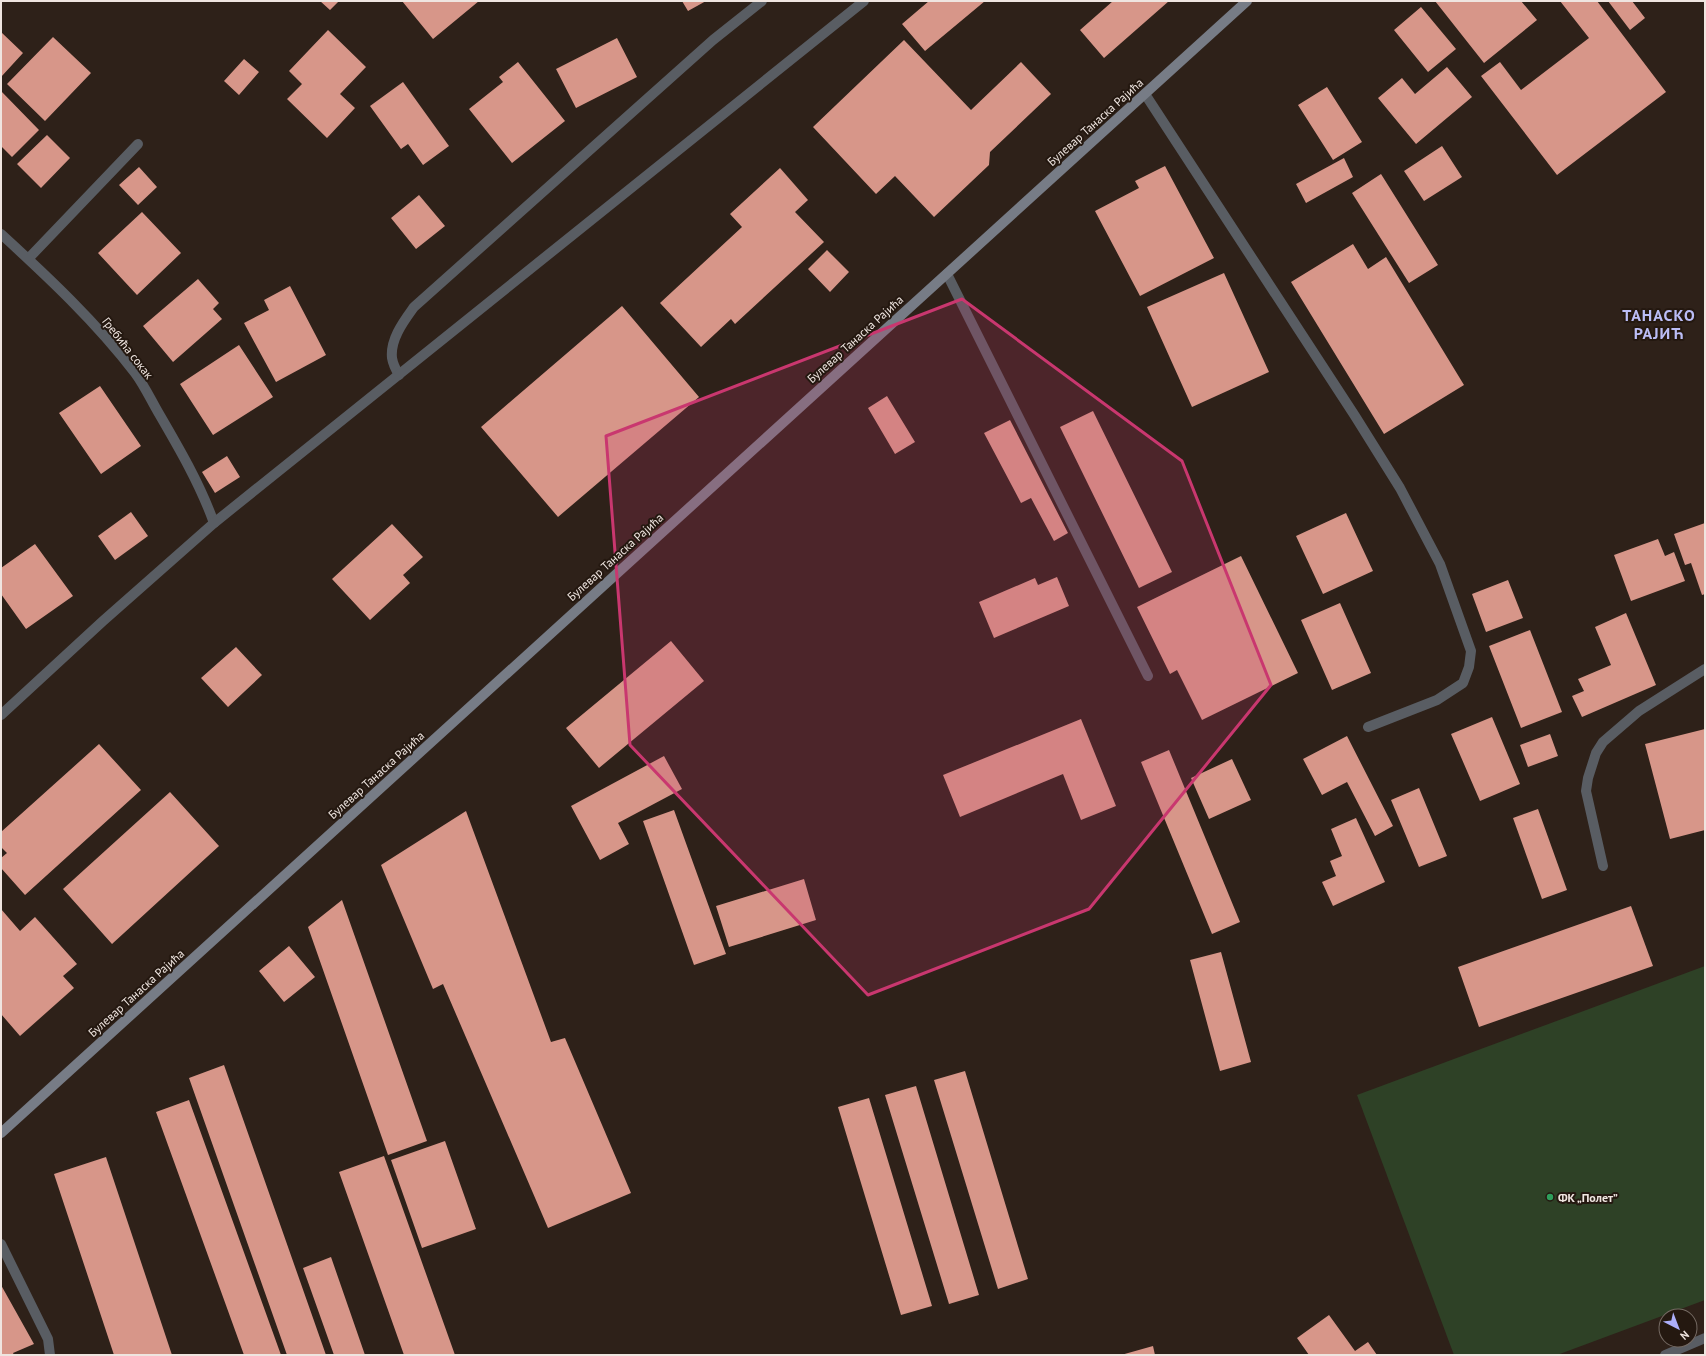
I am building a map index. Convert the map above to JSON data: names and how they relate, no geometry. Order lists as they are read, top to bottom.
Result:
{
  "streets": {
    "main road": ["Булевар Танаска Рајића"],
    "street": ["Гребића сокак"]
  },
  "districts": ["ТАНАСКО РАЈИЋ"],
  "places": ["ФК „Полет”"],
  "north": "bottom right"
}
